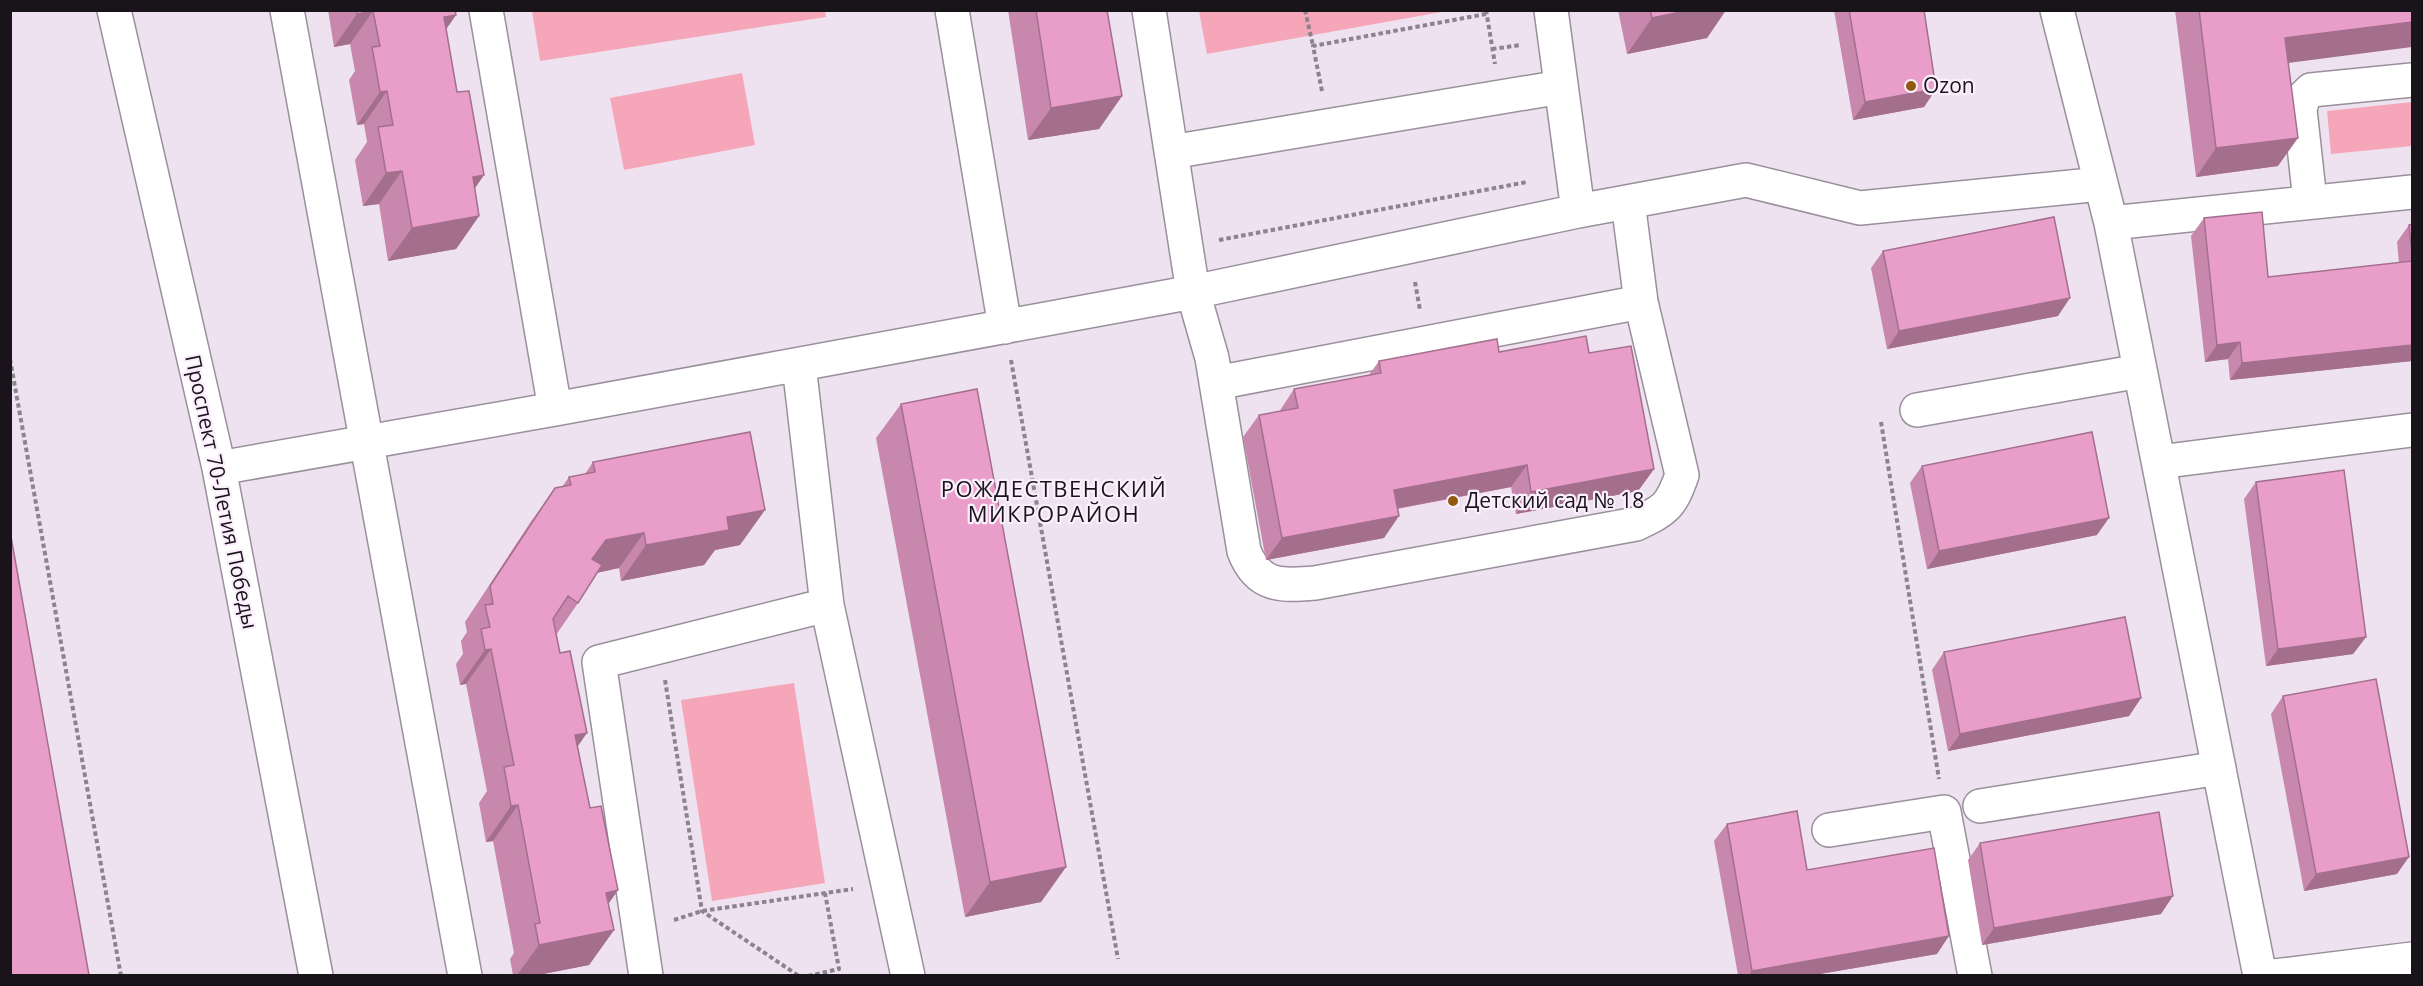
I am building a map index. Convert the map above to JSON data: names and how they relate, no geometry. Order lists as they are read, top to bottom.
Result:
{
  "streets": {
    "street": ["Проспект 70-Летия Победы"]
  },
  "districts": ["РОЖДЕСТВЕНСКИЙ МИКРОРАЙОН"],
  "places": ["Ozon", "Детский сад № 18"]
}
